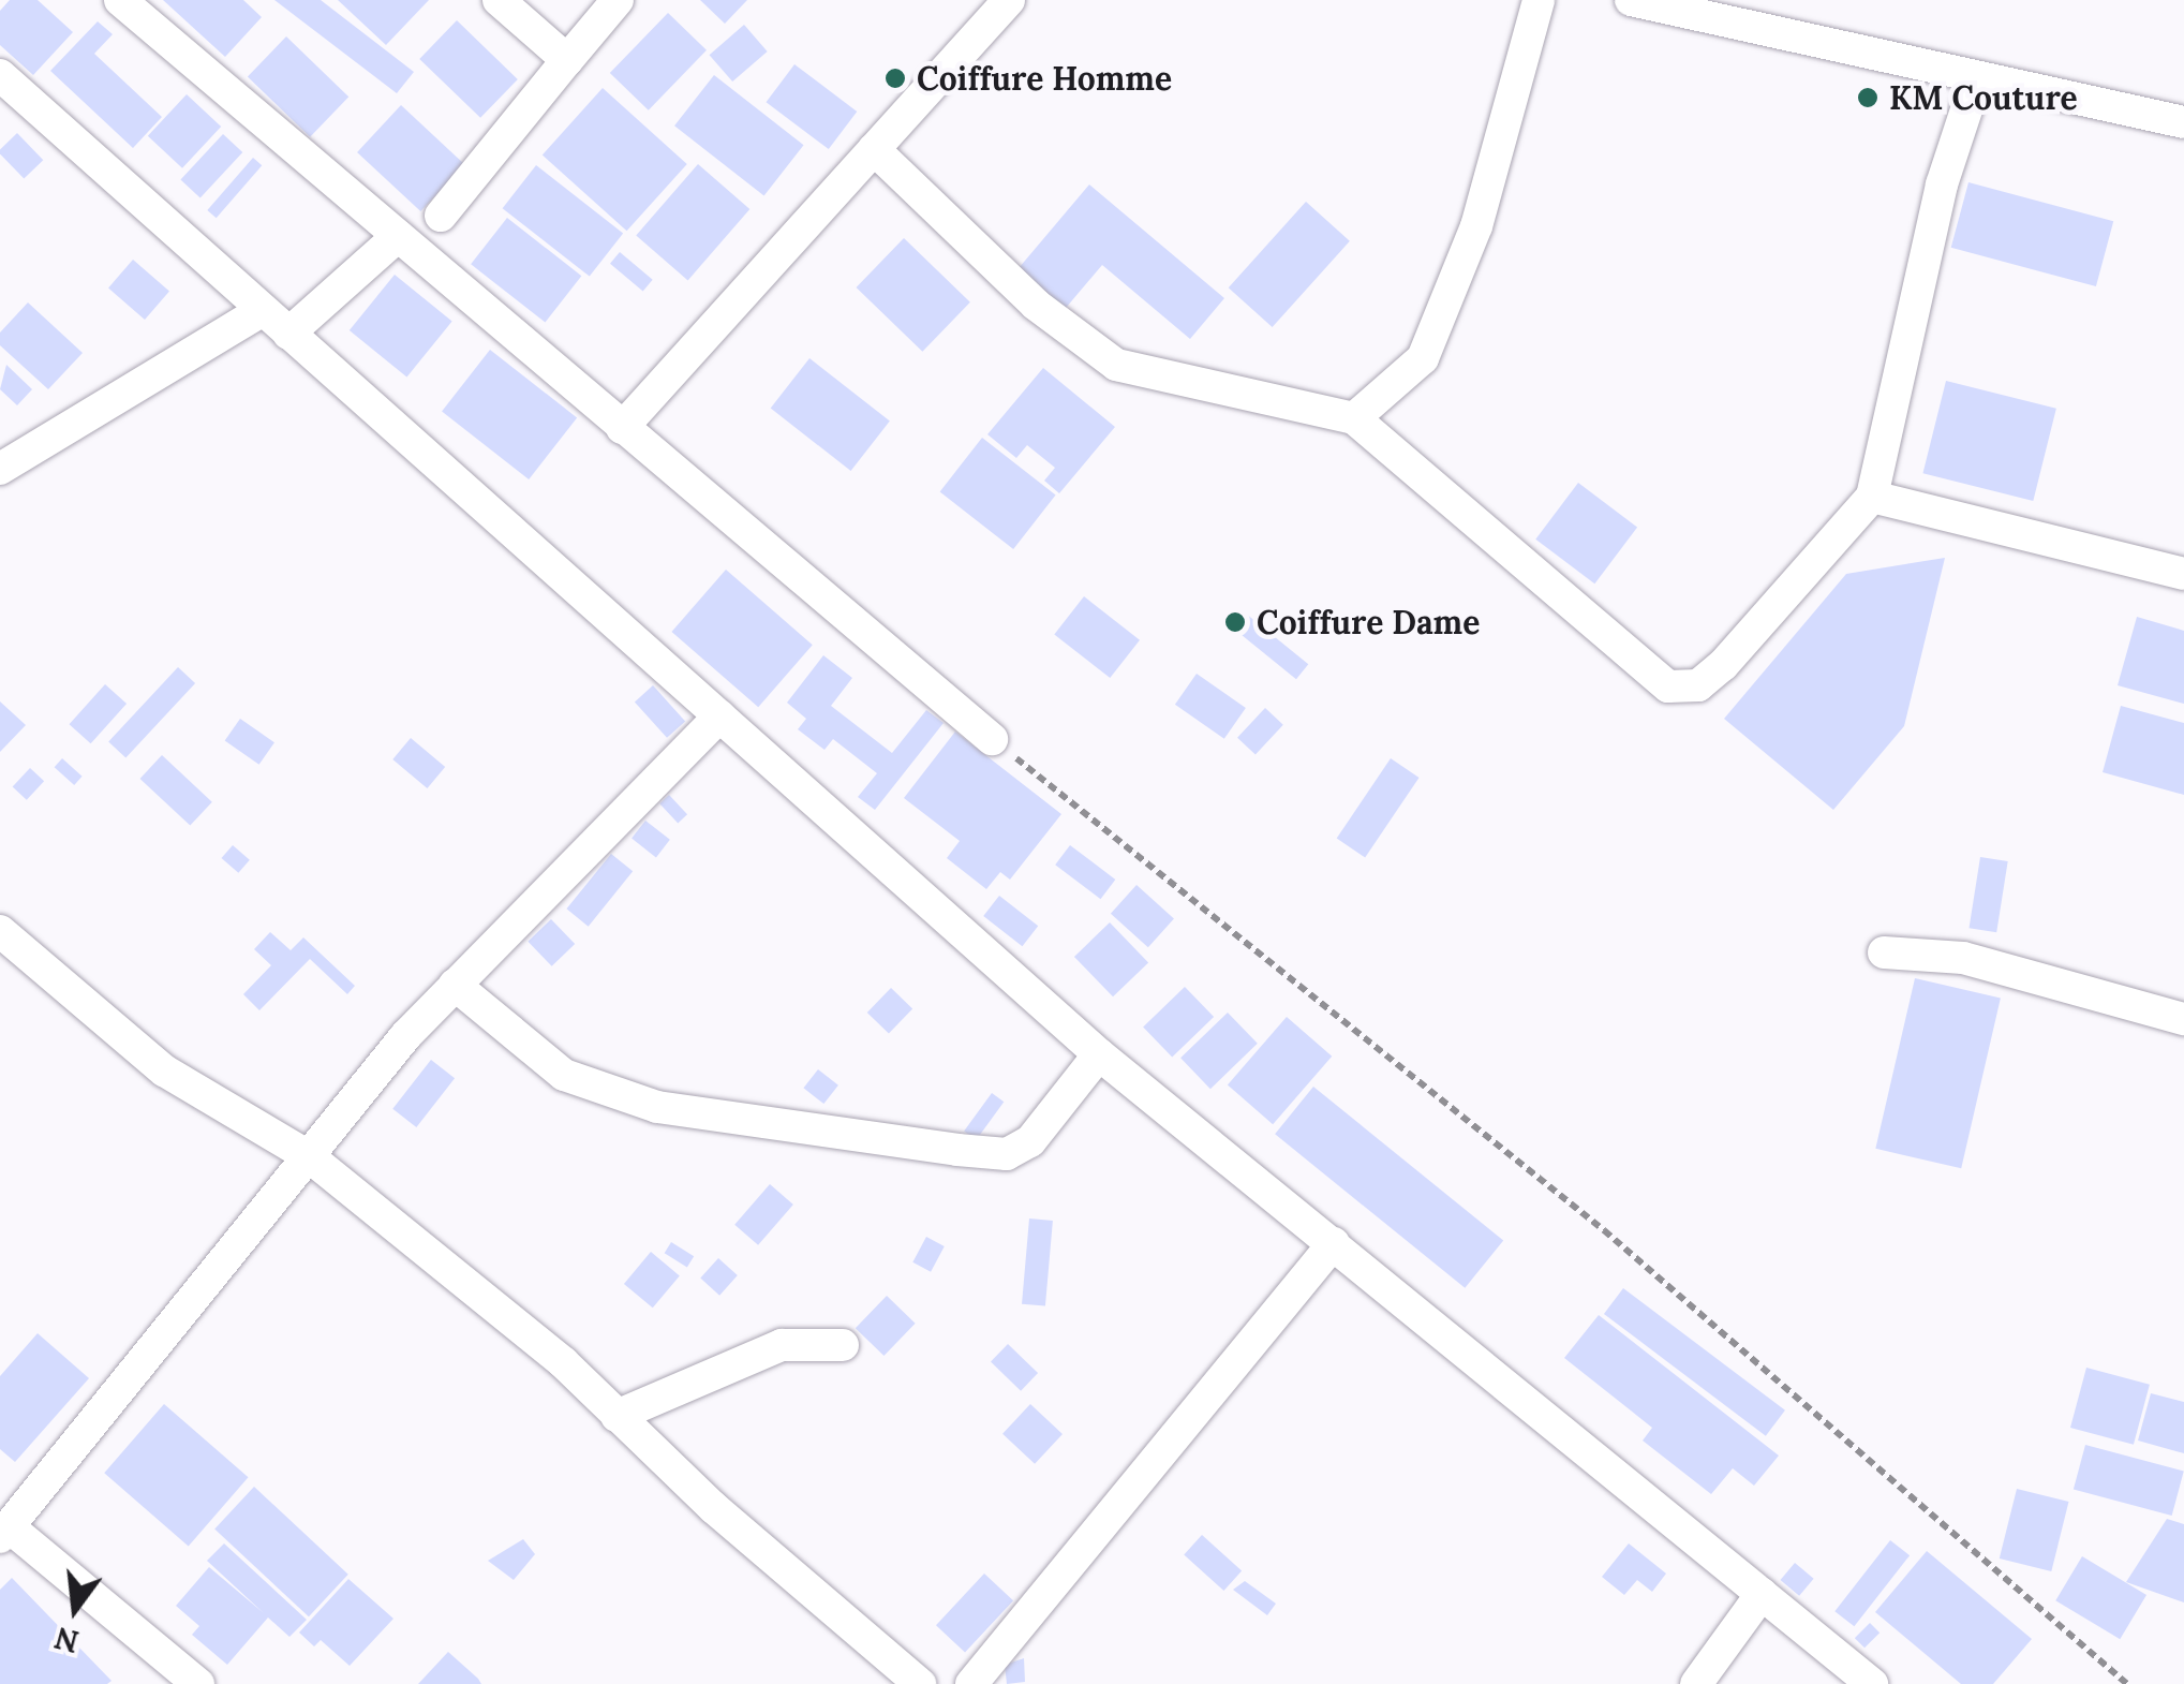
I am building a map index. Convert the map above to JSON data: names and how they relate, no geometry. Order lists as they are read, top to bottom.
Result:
{
  "places": ["Coiffure Homme", "KM Couture", "Coiffure Dame"],
  "north": "bottom"
}
